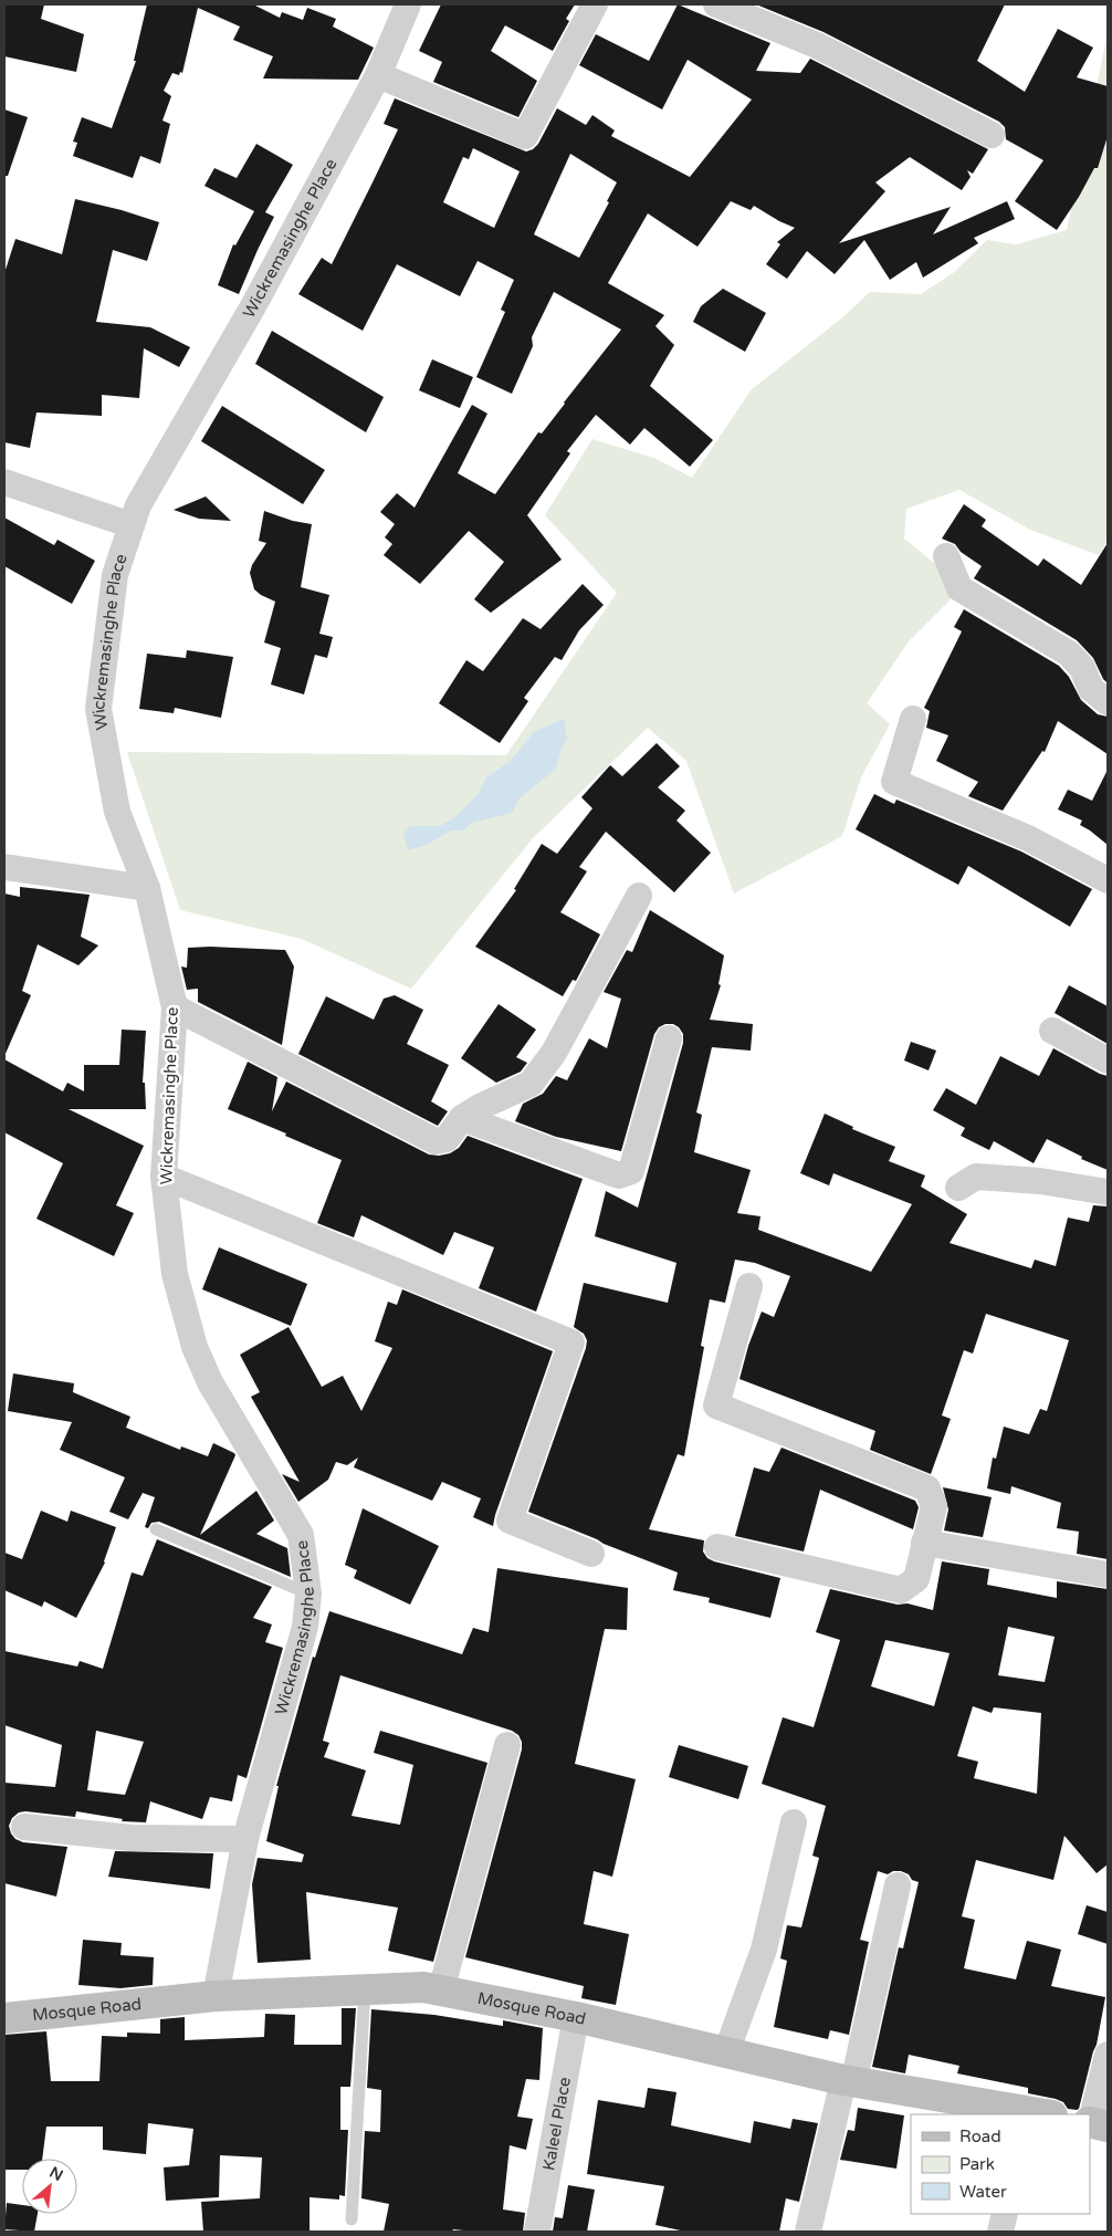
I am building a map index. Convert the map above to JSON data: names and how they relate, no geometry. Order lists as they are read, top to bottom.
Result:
{
  "streets": {
    "street": ["Wickremasinghe Place", "Mosque Road", "Kaleel Place"]
  },
  "crossings": [
    ["Wickremasinghe Place", "Mosque Road"],
    ["Mosque Road", "Kaleel Place"]
  ],
  "legend": ["Road", "Park", "Water"],
  "north": "top right"
}
